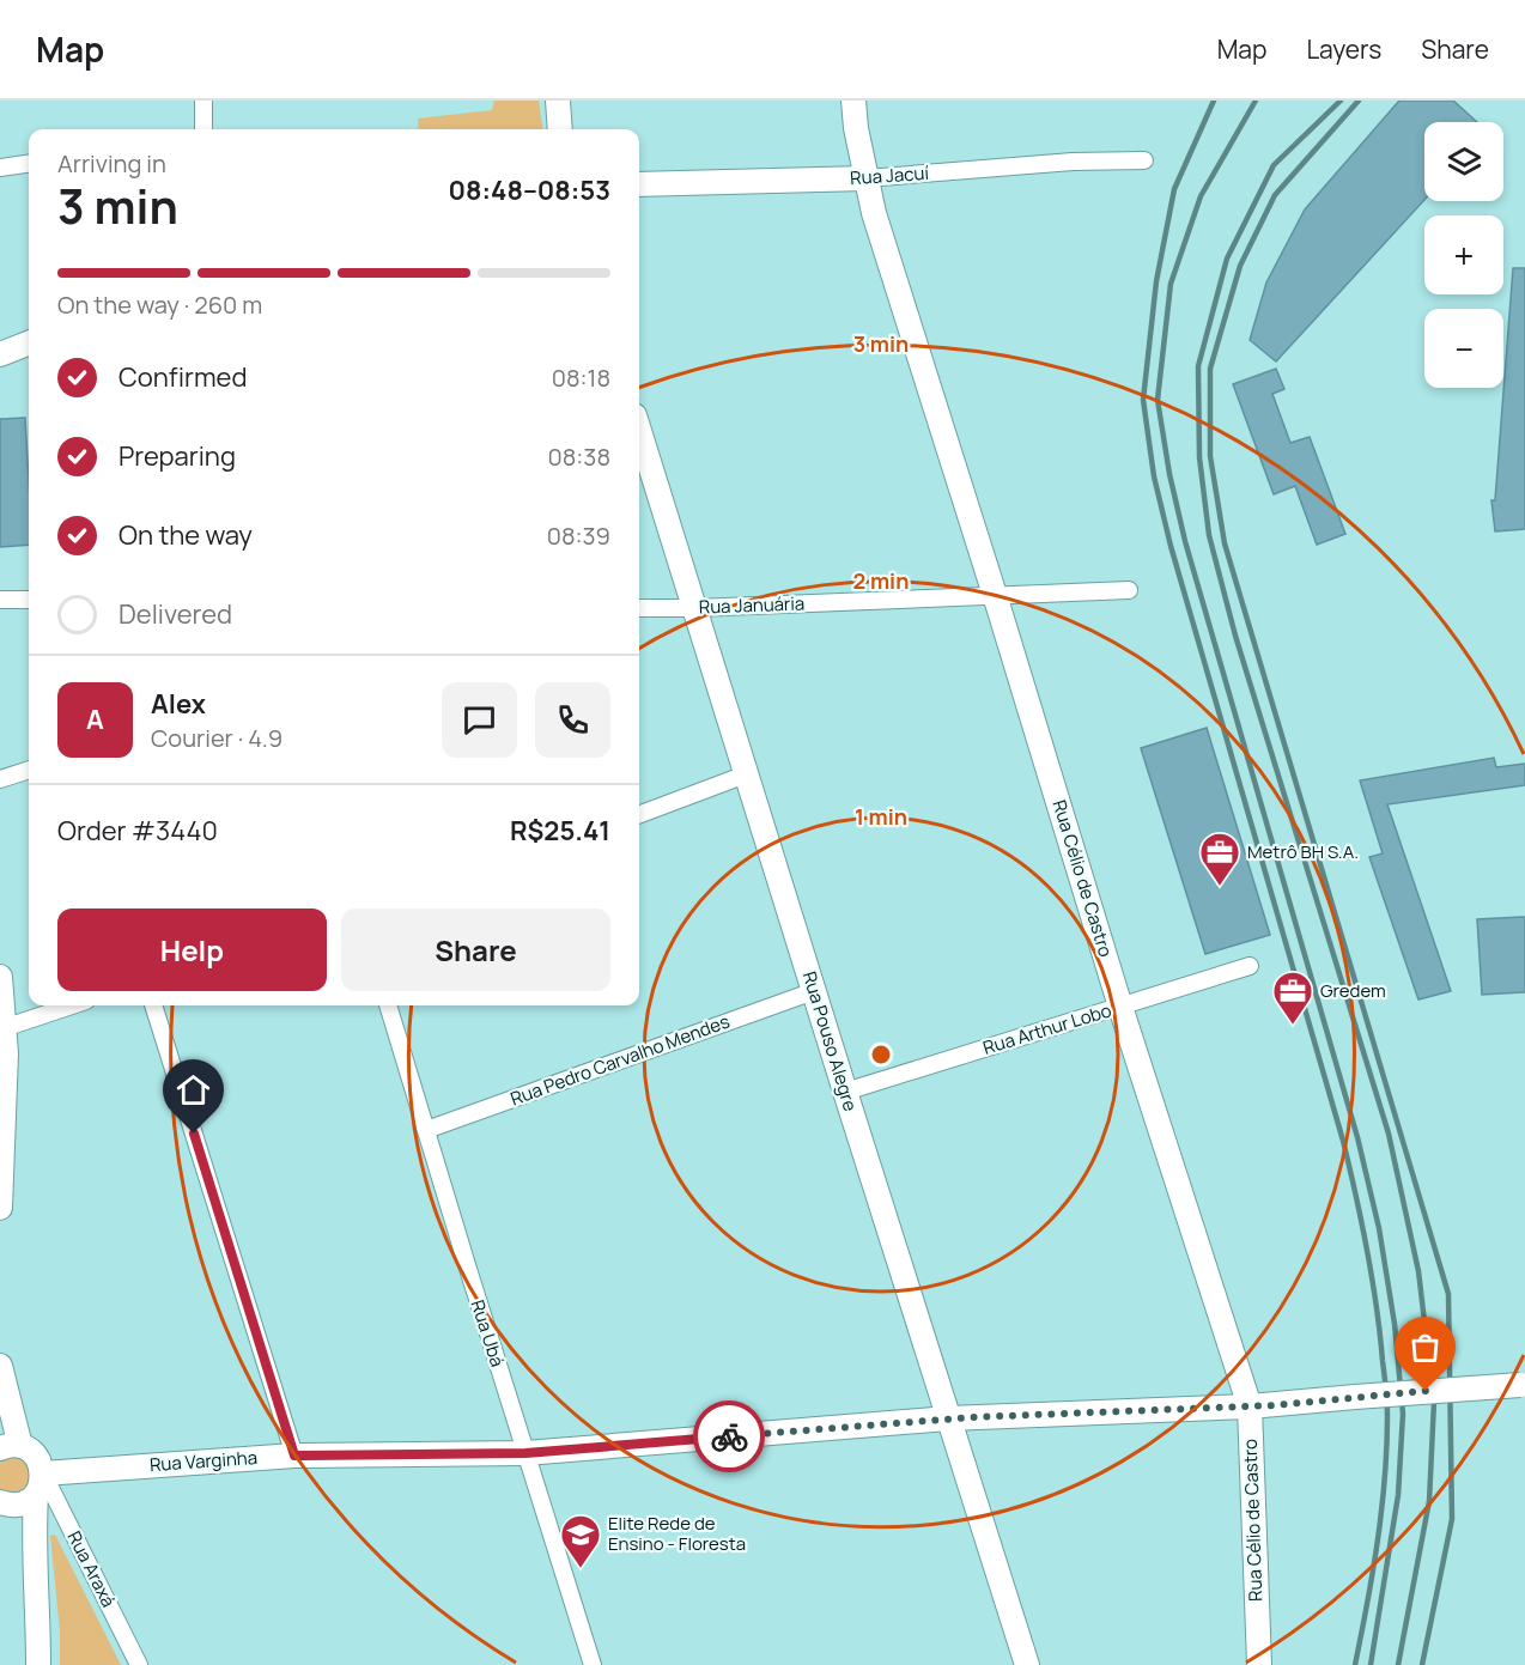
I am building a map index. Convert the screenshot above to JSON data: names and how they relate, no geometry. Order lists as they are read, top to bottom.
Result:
{
  "streets": {
    "street": [
      "Rua Jacuí",
      "Rua Januária",
      "Rua Célio de Castro",
      "Rua Arthur Lobo",
      "Rua Pouso Alegre",
      "Rua Pedro Carvalho Mendes",
      "Rua Ubá",
      "Rua Varginha",
      "Rua Araxá"
    ]
  },
  "crossings": [
    ["Rua Jacuí", "Rua Célio de Castro"],
    ["Rua Januária", "Rua Célio de Castro"],
    ["Rua Januária", "Rua Pouso Alegre"],
    ["Rua Célio de Castro", "Rua Arthur Lobo"],
    ["Rua Célio de Castro", "Rua Varginha"],
    ["Rua Arthur Lobo", "Rua Pouso Alegre"],
    ["Rua Pouso Alegre", "Rua Pedro Carvalho Mendes"],
    ["Rua Pouso Alegre", "Rua Varginha"],
    ["Rua Pedro Carvalho Mendes", "Rua Ubá"],
    ["Rua Ubá", "Rua Varginha"],
    ["Rua Varginha", "Rua Araxá"]
  ],
  "places": {
    "office": ["Metrô BH S.A.", "Gredem"],
    "school or university": ["Elite Rede de Ensino - Floresta"]
  },
  "page": {
    "header": "Map",
    "nav": ["Map", "Layers", "Share"],
    "map_buttons": ["+", "−"],
    "heading": ["3 min", "Arriving in", "08:48–08:53"],
    "panel": [
      "Alex",
      "Courier · 4.9",
      "Order #3440",
      "R$25.41"
    ],
    "bar": "On the way · 260 m",
    "list": [
      ["Confirmed", "08:18"],
      ["Preparing", "08:38"],
      ["On the way", "08:39"],
      "Delivered"
    ],
    "round": "A",
    "buttons": ["Help", "Share"]
  },
  "rings": ["3 min", "2 min", "1 min"]
}
